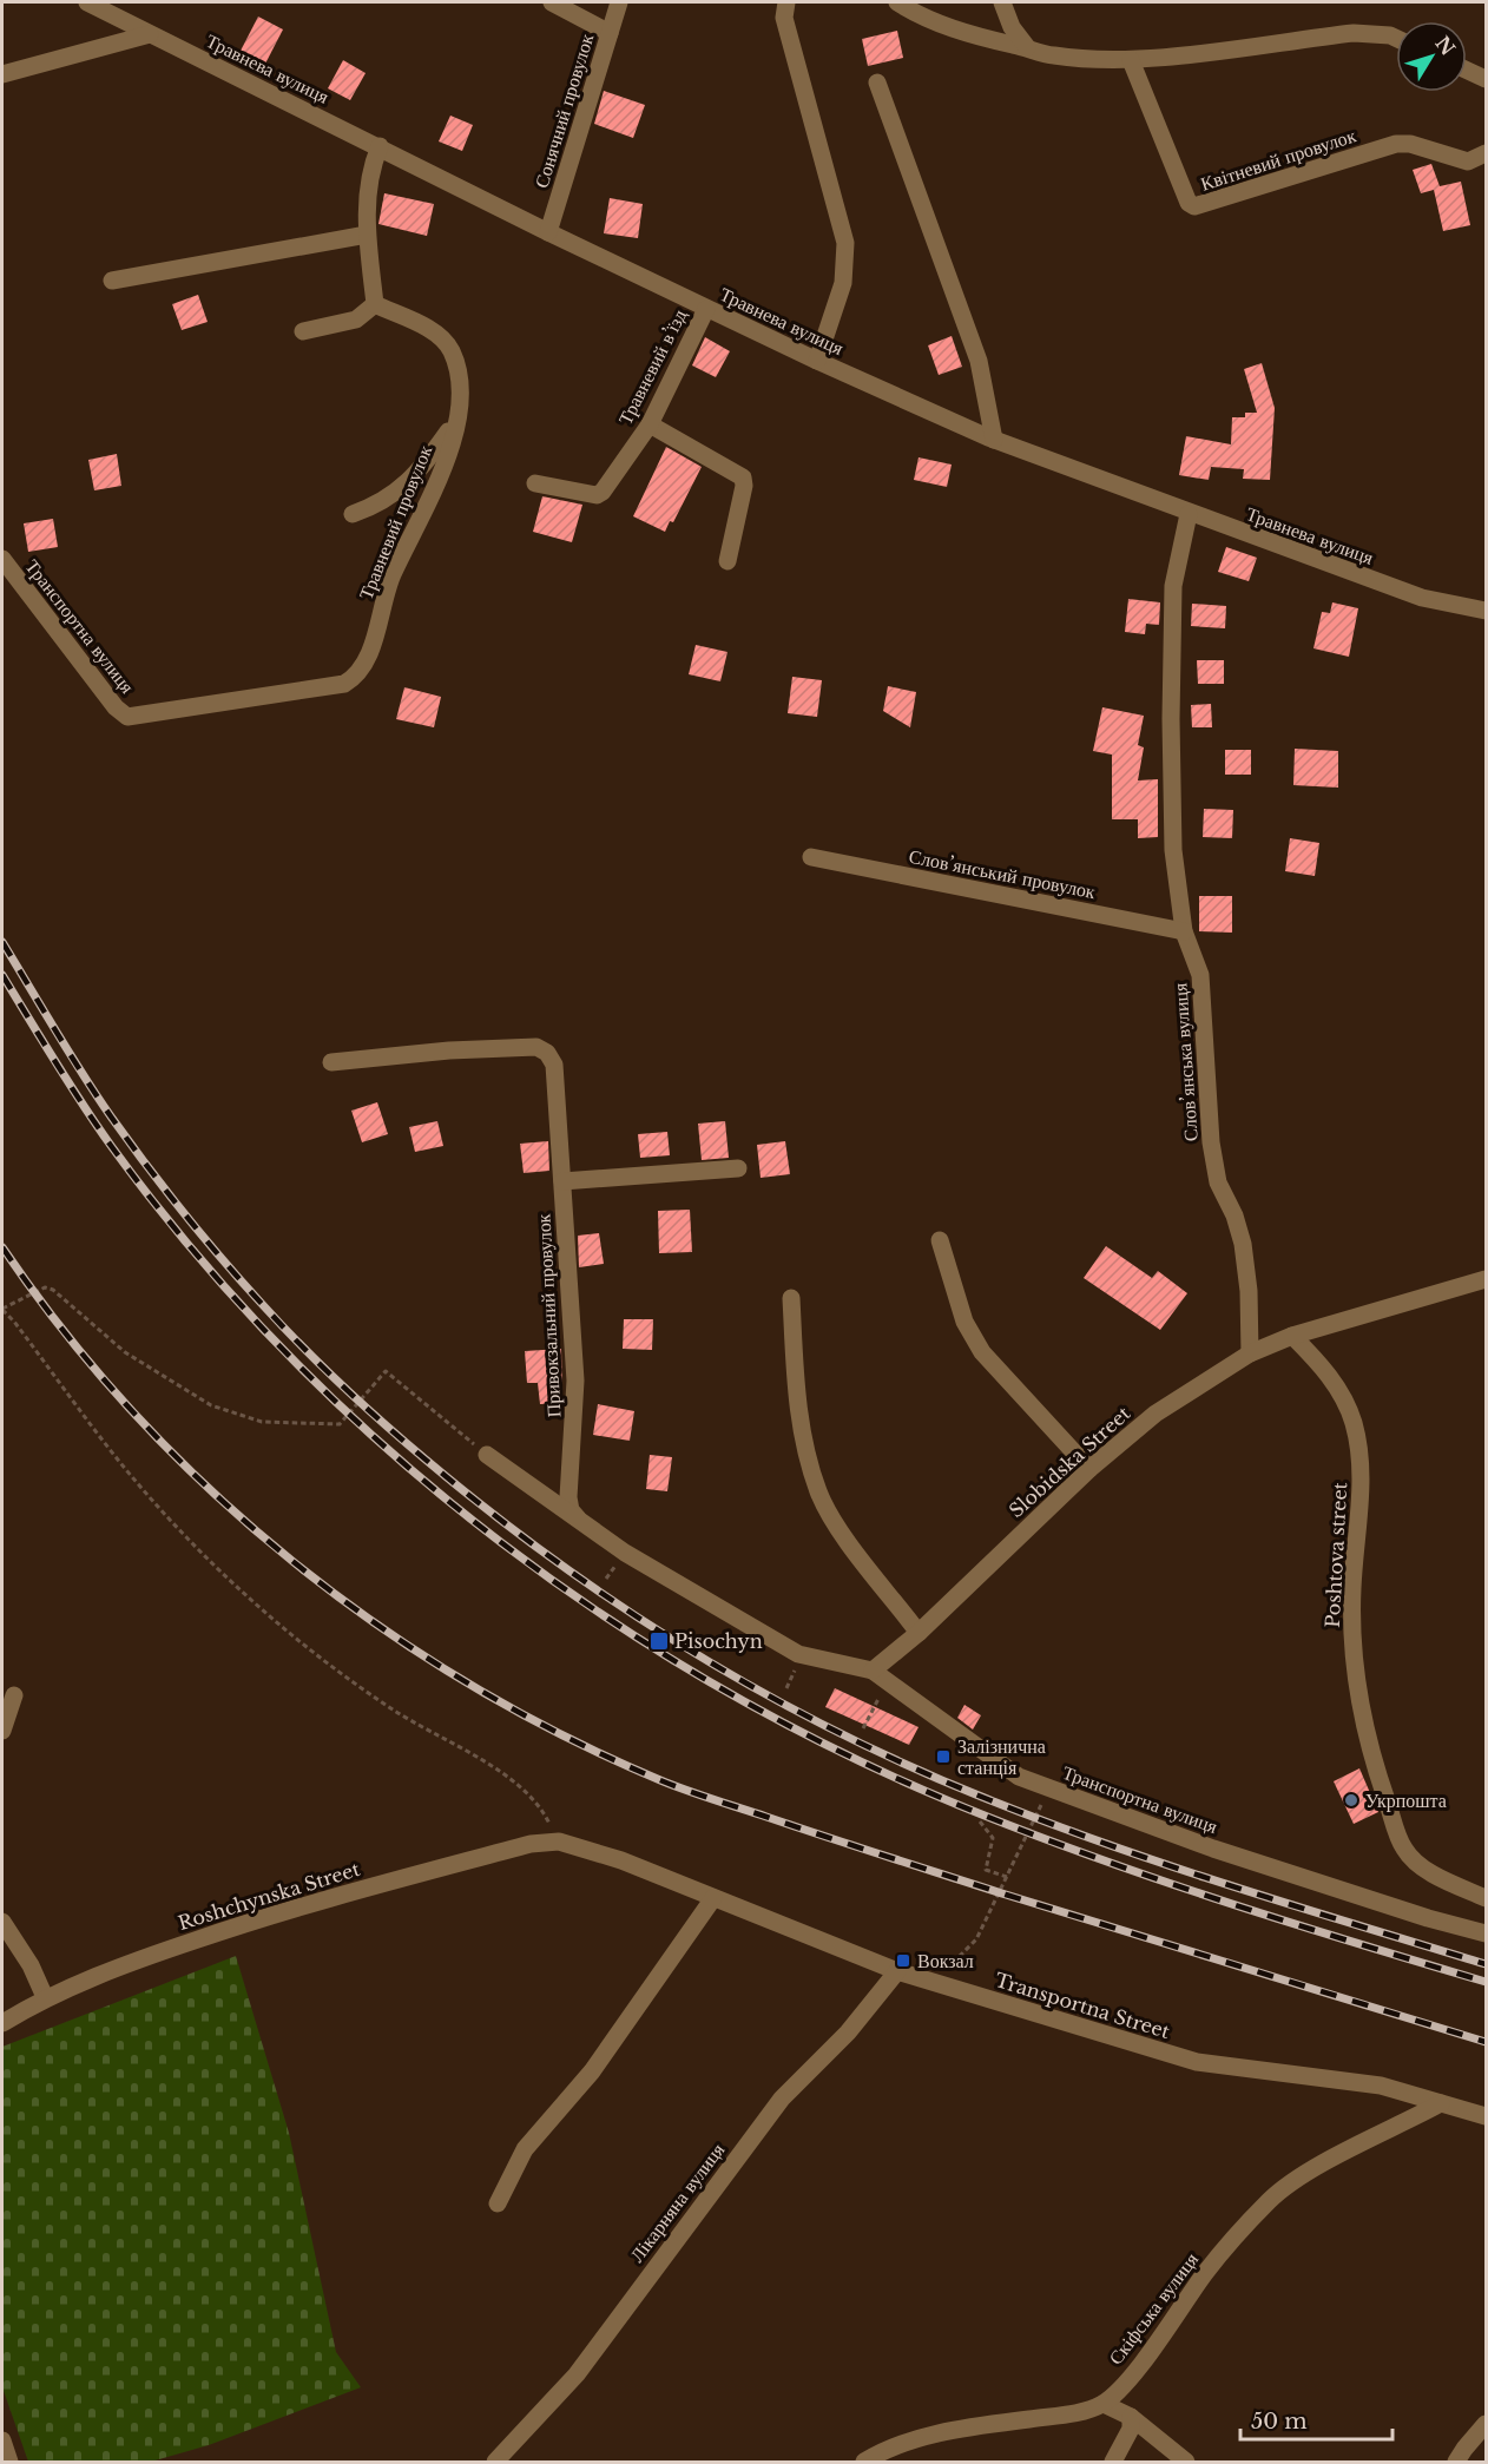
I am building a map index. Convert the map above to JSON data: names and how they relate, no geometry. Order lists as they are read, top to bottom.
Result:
{
  "streets": {
    "street": [
      "Травнева вулиця",
      "Сонячний провулок",
      "Квітневий провулок",
      "Травневий в’їзд",
      "Травневий провулок",
      "Транспортна вулиця",
      "Слов’янський провулок",
      "Слов’янська вулиця",
      "Привокзальний провулок",
      "Slobidska Street",
      "Poshtova street",
      "Roshchynska Street",
      "Transportna Street",
      "Лікарняна вулиця",
      "Скіфська вулиця"
    ]
  },
  "crossings": [
    ["Травнева вулиця", "Сонячний провулок"],
    ["Травнева вулиця", "Травневий в’їзд"],
    ["Травнева вулиця", "Слов’янська вулиця"],
    ["Травневий провулок", "Транспортна вулиця"],
    ["Транспортна вулиця", "Привокзальний провулок"],
    ["Транспортна вулиця", "Slobidska Street"],
    ["Слов’янський провулок", "Слов’янська вулиця"],
    ["Слов’янська вулиця", "Slobidska Street"],
    ["Slobidska Street", "Poshtova street"],
    ["Roshchynska Street", "Transportna Street"],
    ["Transportna Street", "Лікарняна вулиця"],
    ["Transportna Street", "Скіфська вулиця"]
  ],
  "places": {
    "transit": ["Pisochyn", "Залізнична станція", "Вокзал"],
    "other": ["Укрпошта"]
  },
  "scale_bar": "50 m",
  "north": "top right"
}
